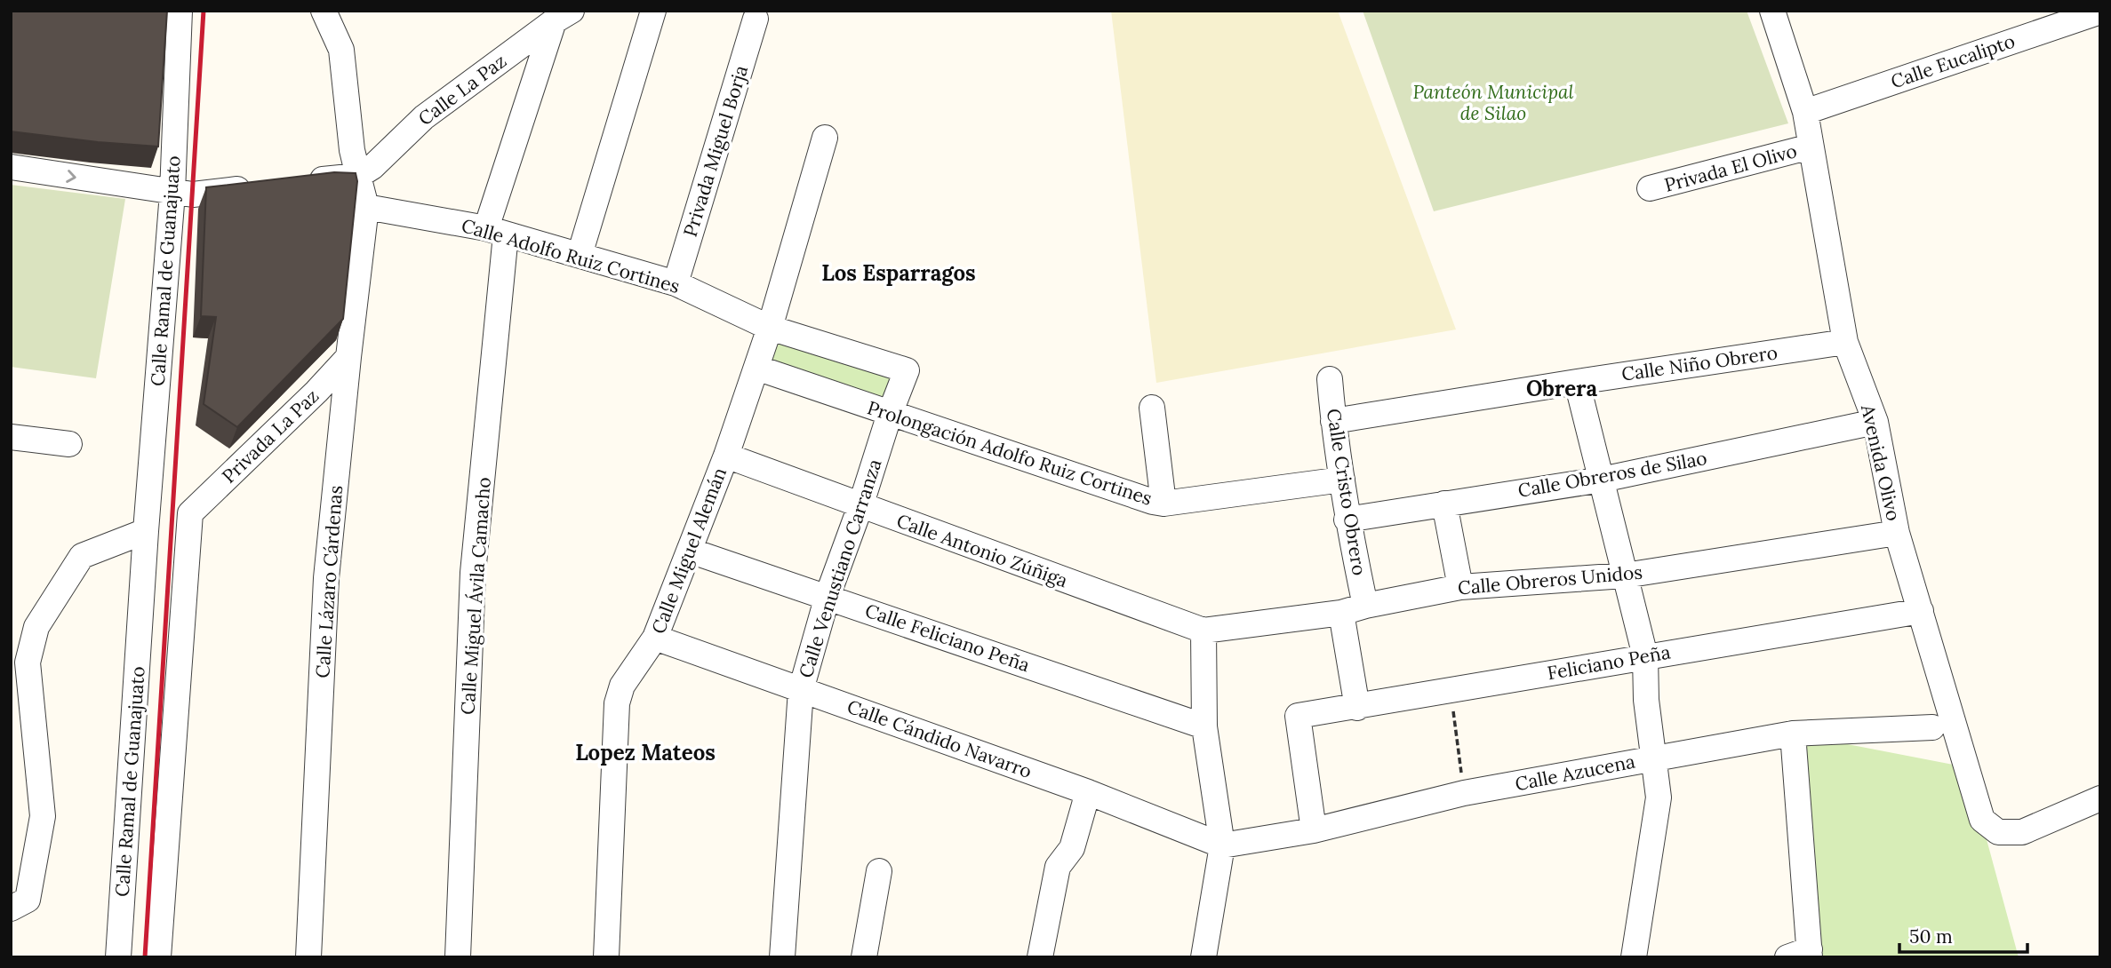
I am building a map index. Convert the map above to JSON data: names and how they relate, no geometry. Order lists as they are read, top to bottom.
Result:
{
  "streets": {
    "street": [
      "Calle Eucalipto",
      "Calle La Paz",
      "Privada Miguel Borja",
      "Privada El Olivo",
      "Calle Adolfo Ruiz Cortines",
      "Calle Ramal de Guanajuato",
      "Calle Niño Obrero",
      "Privada La Paz",
      "Prolongación Adolfo Ruiz Cortines",
      "Avenida Olivo",
      "Calle Obreros de Silao",
      "Calle Cristo Obrero",
      "Calle Miguel Alemán",
      "Calle Antonio Zúñiga",
      "Calle Venustiano Carranza",
      "Calle Obreros Unidos",
      "Calle Lázaro Cárdenas",
      "Calle Miguel Ávila Camacho",
      "Calle Feliciano Peña",
      "Feliciano Peña",
      "Calle Cándido Navarro",
      "Calle Azucena"
    ]
  },
  "crossings": [
    ["Calle Eucalipto", "Avenida Olivo"],
    ["Calle La Paz", "Calle Miguel Ávila Camacho"],
    ["Privada Miguel Borja", "Calle Adolfo Ruiz Cortines"],
    ["Privada El Olivo", "Avenida Olivo"],
    ["Calle Adolfo Ruiz Cortines", "Calle Miguel Alemán"],
    ["Calle Adolfo Ruiz Cortines", "Calle Venustiano Carranza"],
    ["Calle Adolfo Ruiz Cortines", "Calle Lázaro Cárdenas"],
    ["Calle Adolfo Ruiz Cortines", "Calle Miguel Ávila Camacho"],
    ["Calle Niño Obrero", "Avenida Olivo"],
    ["Calle Niño Obrero", "Calle Cristo Obrero"],
    ["Privada La Paz", "Calle Lázaro Cárdenas"],
    ["Prolongación Adolfo Ruiz Cortines", "Calle Cristo Obrero"],
    ["Prolongación Adolfo Ruiz Cortines", "Calle Miguel Alemán"],
    ["Prolongación Adolfo Ruiz Cortines", "Calle Venustiano Carranza"],
    ["Avenida Olivo", "Calle Obreros de Silao"],
    ["Avenida Olivo", "Calle Obreros Unidos"],
    ["Avenida Olivo", "Feliciano Peña"],
    ["Calle Obreros de Silao", "Calle Cristo Obrero"],
    ["Calle Cristo Obrero", "Calle Obreros Unidos"],
    ["Calle Miguel Alemán", "Calle Antonio Zúñiga"],
    ["Calle Miguel Alemán", "Calle Feliciano Peña"],
    ["Calle Miguel Alemán", "Calle Cándido Navarro"],
    ["Calle Antonio Zúñiga", "Calle Venustiano Carranza"],
    ["Calle Antonio Zúñiga", "Calle Obreros Unidos"],
    ["Calle Venustiano Carranza", "Calle Feliciano Peña"],
    ["Calle Venustiano Carranza", "Calle Cándido Navarro"],
    ["Feliciano Peña", "Calle Azucena"],
    ["Calle Cándido Navarro", "Calle Azucena"]
  ],
  "districts": ["Los Esparragos", "Obrera", "Lopez Mateos"],
  "parks": ["Panteón Municipal de Silao"],
  "scale_bar": "50 m"
}
